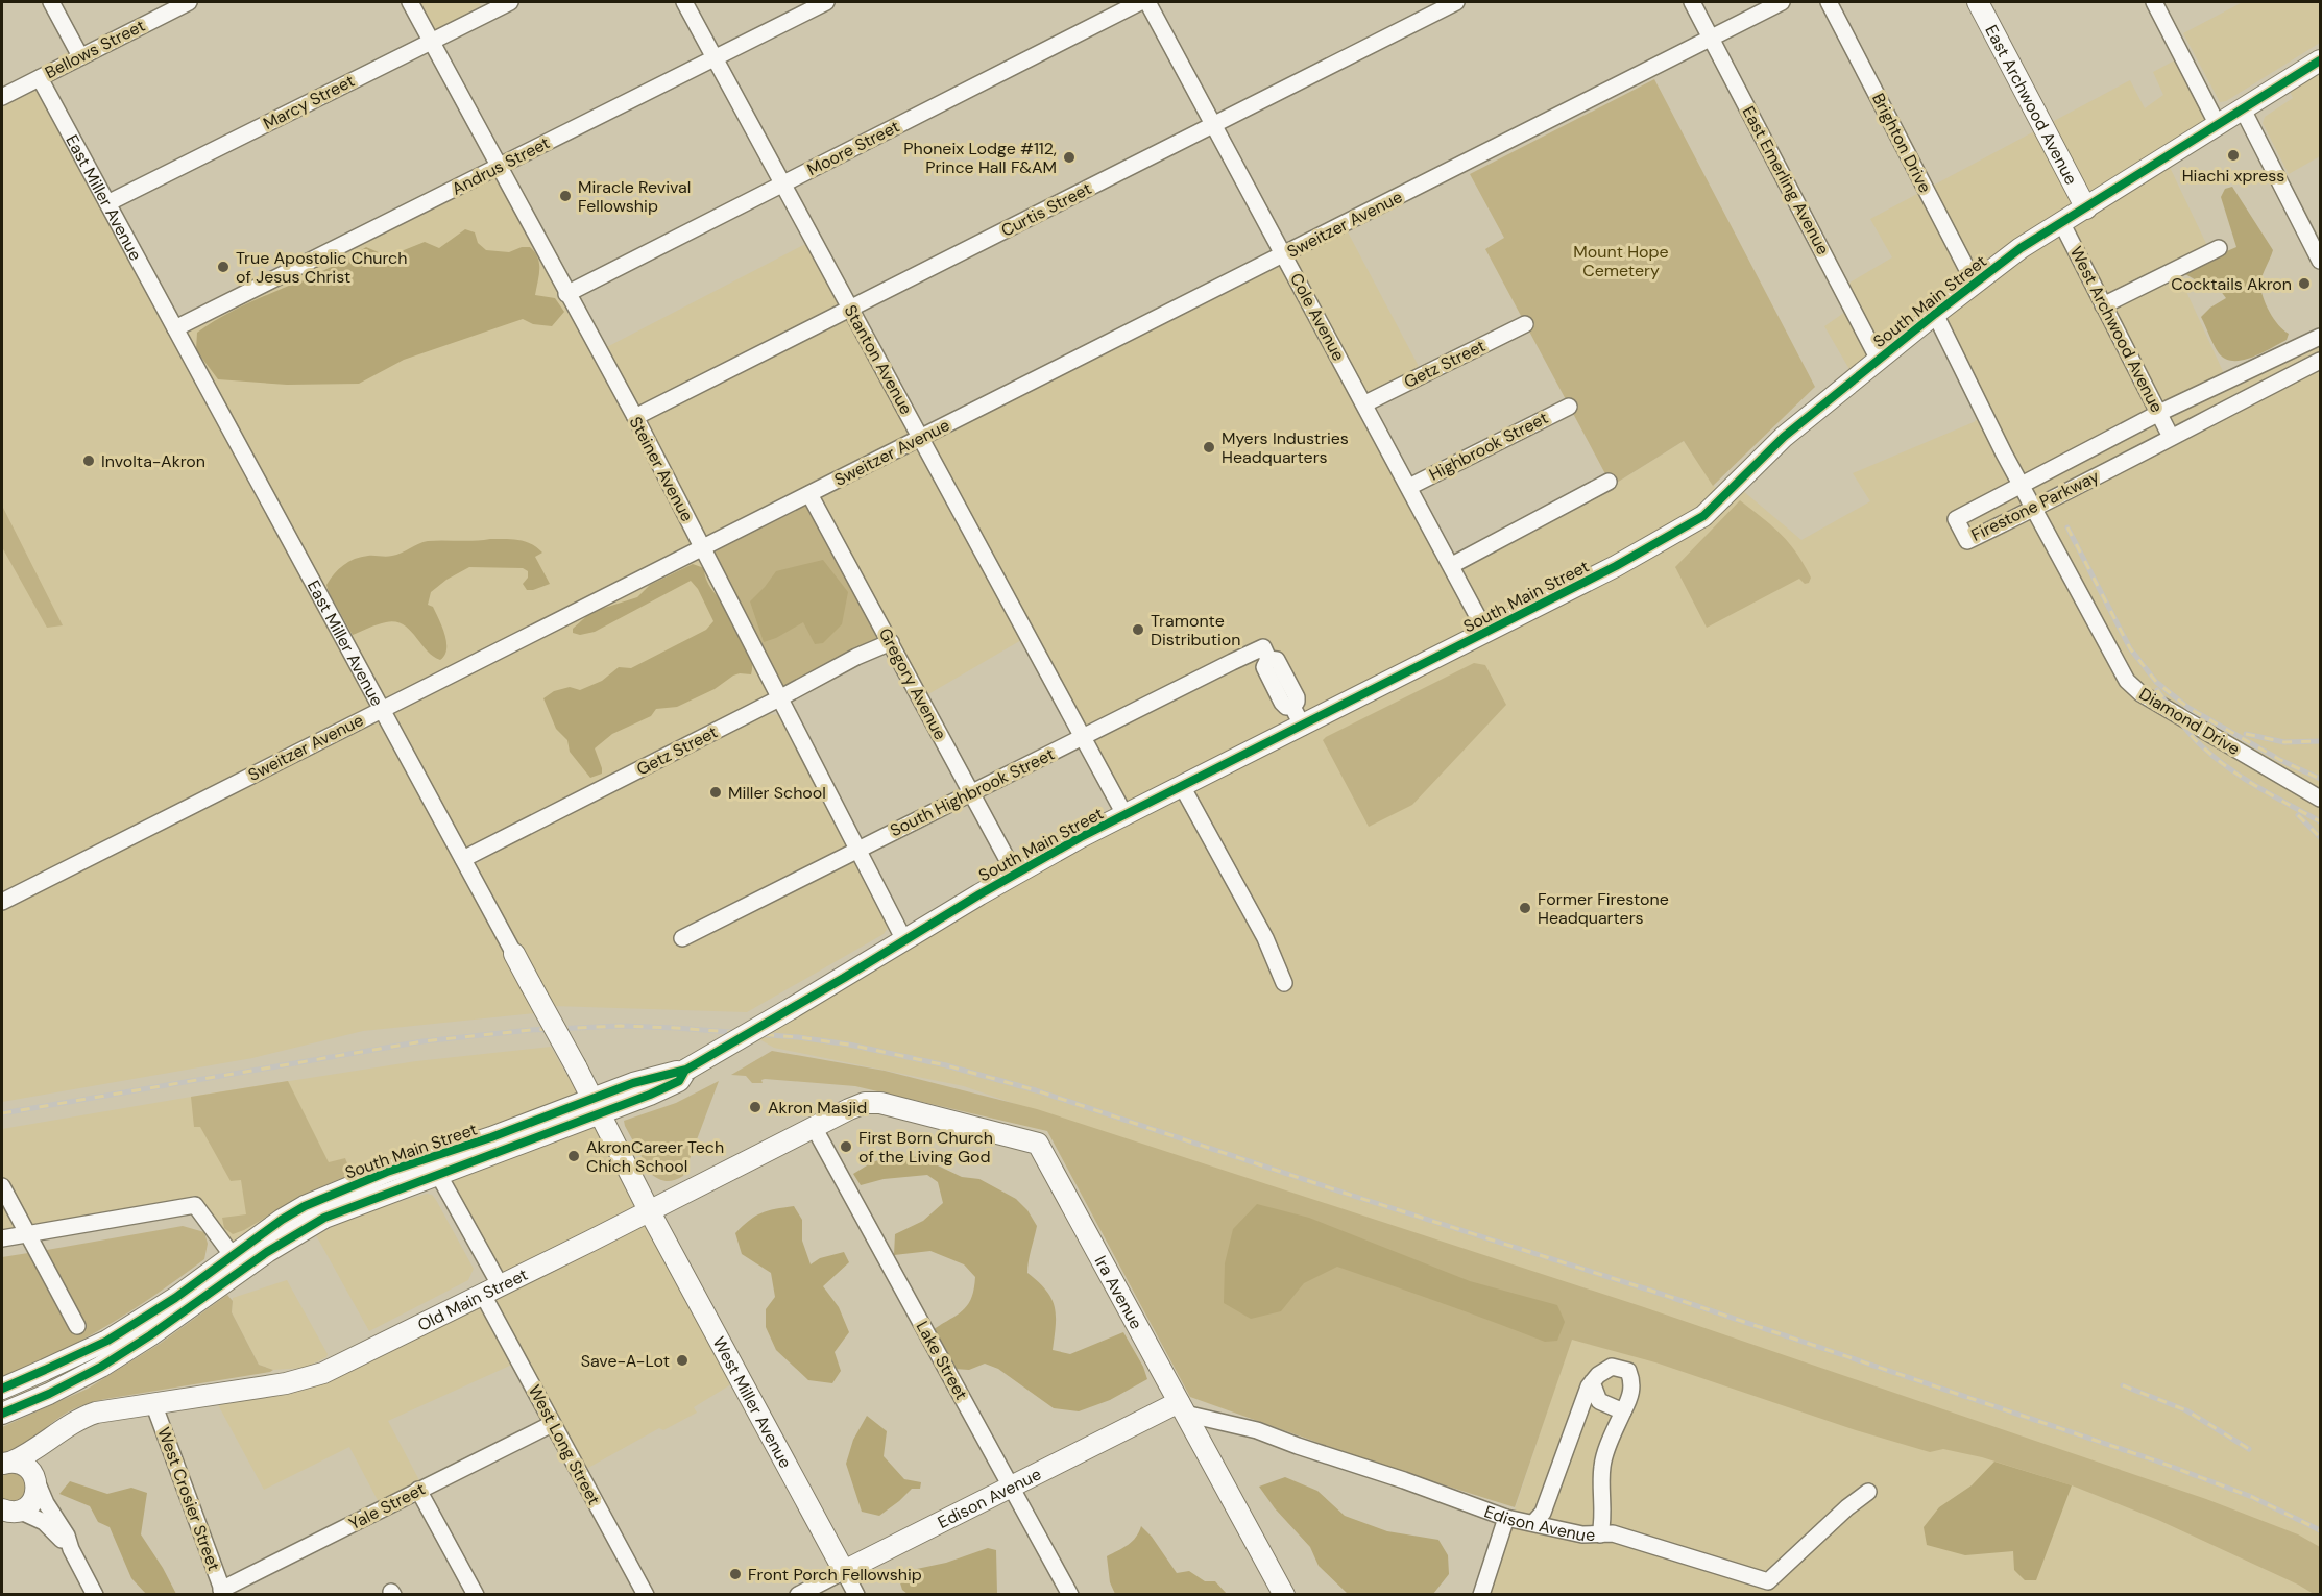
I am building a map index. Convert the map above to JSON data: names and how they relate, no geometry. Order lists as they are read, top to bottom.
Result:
{
  "streets": {
    "main road": [
      "East Archwood Avenue",
      "East Miller Avenue",
      "South Main Street",
      "Ira Avenue",
      "Old Main Street",
      "West Miller Avenue",
      "Edison Avenue"
    ],
    "street": [
      "Bellows Street",
      "Marcy Street",
      "Brighton Drive",
      "Moore Street",
      "Andrus Street",
      "East Emerling Avenue",
      "Curtis Street",
      "Sweitzer Avenue",
      "Cole Avenue",
      "West Archwood Avenue",
      "Stanton Avenue",
      "Getz Street",
      "Highbrook Street",
      "Steiner Avenue",
      "Firestone Parkway",
      "Gregory Avenue",
      "Diamond Drive",
      "South Highbrook Street",
      "Lake Street",
      "West Long Street",
      "West Crosier Street",
      "Yale Street"
    ]
  },
  "crossings": [
    ["Bellows Street", "East Miller Avenue"],
    ["Marcy Street", "East Miller Avenue"],
    ["Marcy Street", "Steiner Avenue"],
    ["East Archwood Avenue", "South Main Street"],
    ["Brighton Drive", "South Main Street"],
    ["Moore Street", "Stanton Avenue"],
    ["Moore Street", "Steiner Avenue"],
    ["Andrus Street", "East Miller Avenue"],
    ["Andrus Street", "Stanton Avenue"],
    ["Andrus Street", "Steiner Avenue"],
    ["East Emerling Avenue", "Sweitzer Avenue"],
    ["East Emerling Avenue", "South Main Street"],
    ["East Miller Avenue", "Sweitzer Avenue"],
    ["East Miller Avenue", "South Main Street"],
    ["East Miller Avenue", "Getz Street"],
    ["East Miller Avenue", "Old Main Street"],
    ["East Miller Avenue", "West Miller Avenue"],
    ["Curtis Street", "Cole Avenue"],
    ["Curtis Street", "Stanton Avenue"],
    ["Curtis Street", "Steiner Avenue"],
    ["Sweitzer Avenue", "Cole Avenue"],
    ["Sweitzer Avenue", "Stanton Avenue"],
    ["Sweitzer Avenue", "Steiner Avenue"],
    ["Sweitzer Avenue", "Gregory Avenue"],
    ["South Main Street", "Cole Avenue"],
    ["South Main Street", "West Archwood Avenue"],
    ["South Main Street", "Stanton Avenue"],
    ["South Main Street", "Steiner Avenue"],
    ["South Main Street", "Gregory Avenue"],
    ["South Main Street", "Diamond Drive"],
    ["South Main Street", "South Highbrook Street"],
    ["South Main Street", "West Long Street"],
    ["Cole Avenue", "Getz Street"],
    ["Cole Avenue", "Highbrook Street"],
    ["West Archwood Avenue", "Firestone Parkway"],
    ["Stanton Avenue", "South Highbrook Street"],
    ["Getz Street", "Steiner Avenue"],
    ["Getz Street", "Gregory Avenue"],
    ["Steiner Avenue", "South Highbrook Street"],
    ["Firestone Parkway", "Diamond Drive"],
    ["Gregory Avenue", "South Highbrook Street"],
    ["Ira Avenue", "Old Main Street"],
    ["Ira Avenue", "Edison Avenue"],
    ["Old Main Street", "Lake Street"],
    ["Old Main Street", "West Miller Avenue"],
    ["Old Main Street", "West Long Street"],
    ["Old Main Street", "West Crosier Street"],
    ["Lake Street", "Edison Avenue"],
    ["West Miller Avenue", "Edison Avenue"],
    ["West Long Street", "Yale Street"],
    ["West Crosier Street", "Yale Street"]
  ],
  "parks": ["Mount Hope Cemetery"],
  "places": [
    "Hiachi xpress",
    "Phoneix Lodge #112, Prince Hall F&AM",
    "Miracle Revival Fellowship",
    "True Apostolic Church of Jesus Christ",
    "Cocktails Akron",
    "Myers Industries Headquarters",
    "Involta-Akron",
    "Tramonte Distribution",
    "Miller School",
    "Former Firestone Headquarters",
    "Akron Masjid",
    "First Born Church of the Living God",
    "AkronCareer Tech Chich School",
    "Save-A-Lot",
    "Front Porch Fellowship"
  ]
}
